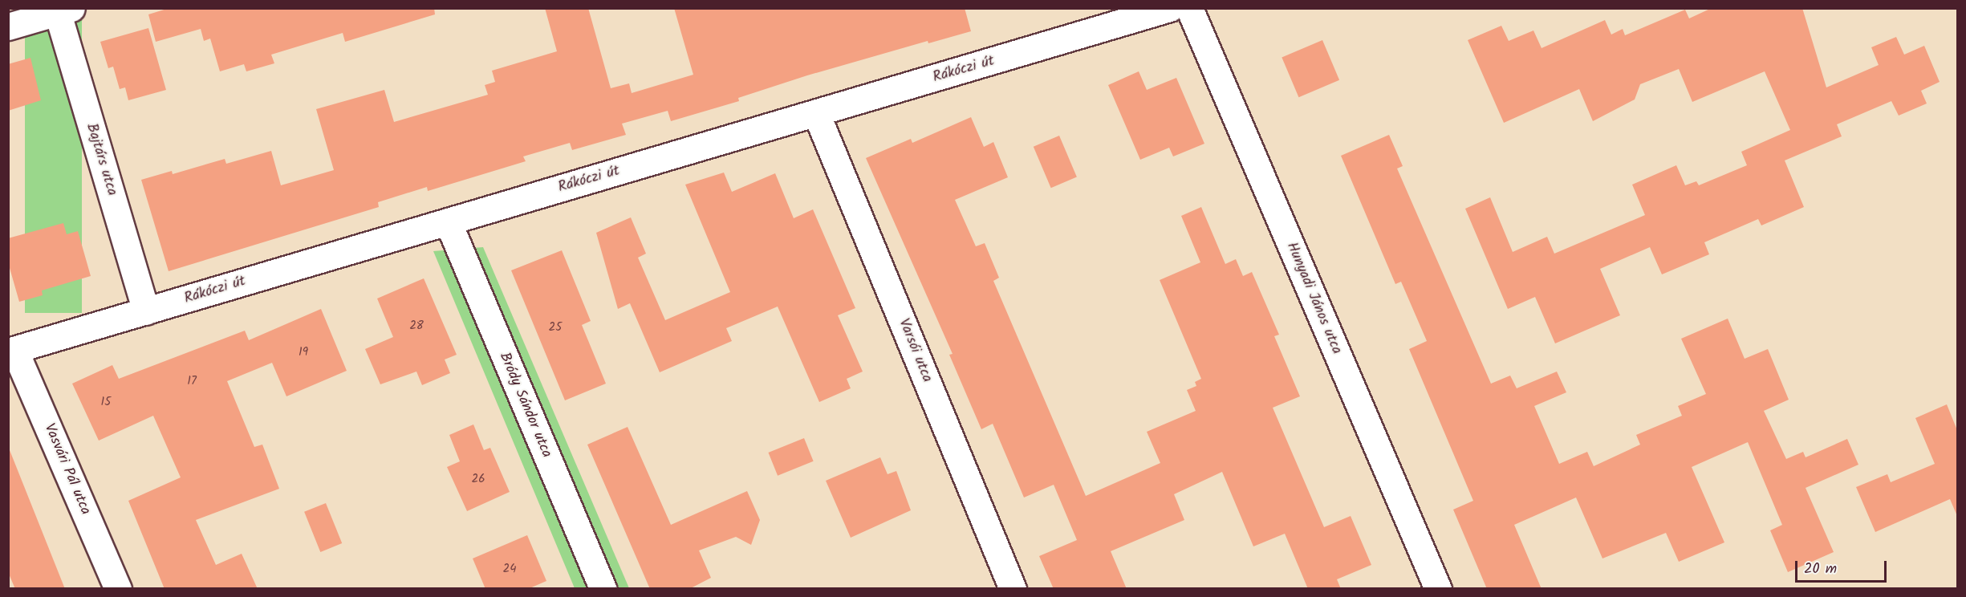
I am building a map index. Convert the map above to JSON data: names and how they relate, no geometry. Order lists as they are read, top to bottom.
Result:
{
  "streets": {
    "street": [
      "Rákóczi út",
      "Bajtárs utca",
      "Hunyadi János utca",
      "Varsói utca",
      "Bródy Sándor utca",
      "Vasvári Pál utca"
    ]
  },
  "crossings": [
    ["Rákóczi út", "Bajtárs utca"],
    ["Rákóczi út", "Varsói utca"],
    ["Rákóczi út", "Bródy Sándor utca"],
    ["Rákóczi út", "Vasvári Pál utca"]
  ],
  "house_numbers": [
    "28",
    "25",
    "19",
    "17",
    "15",
    "26",
    "24"
  ],
  "scale_bar": "20 m"
}
